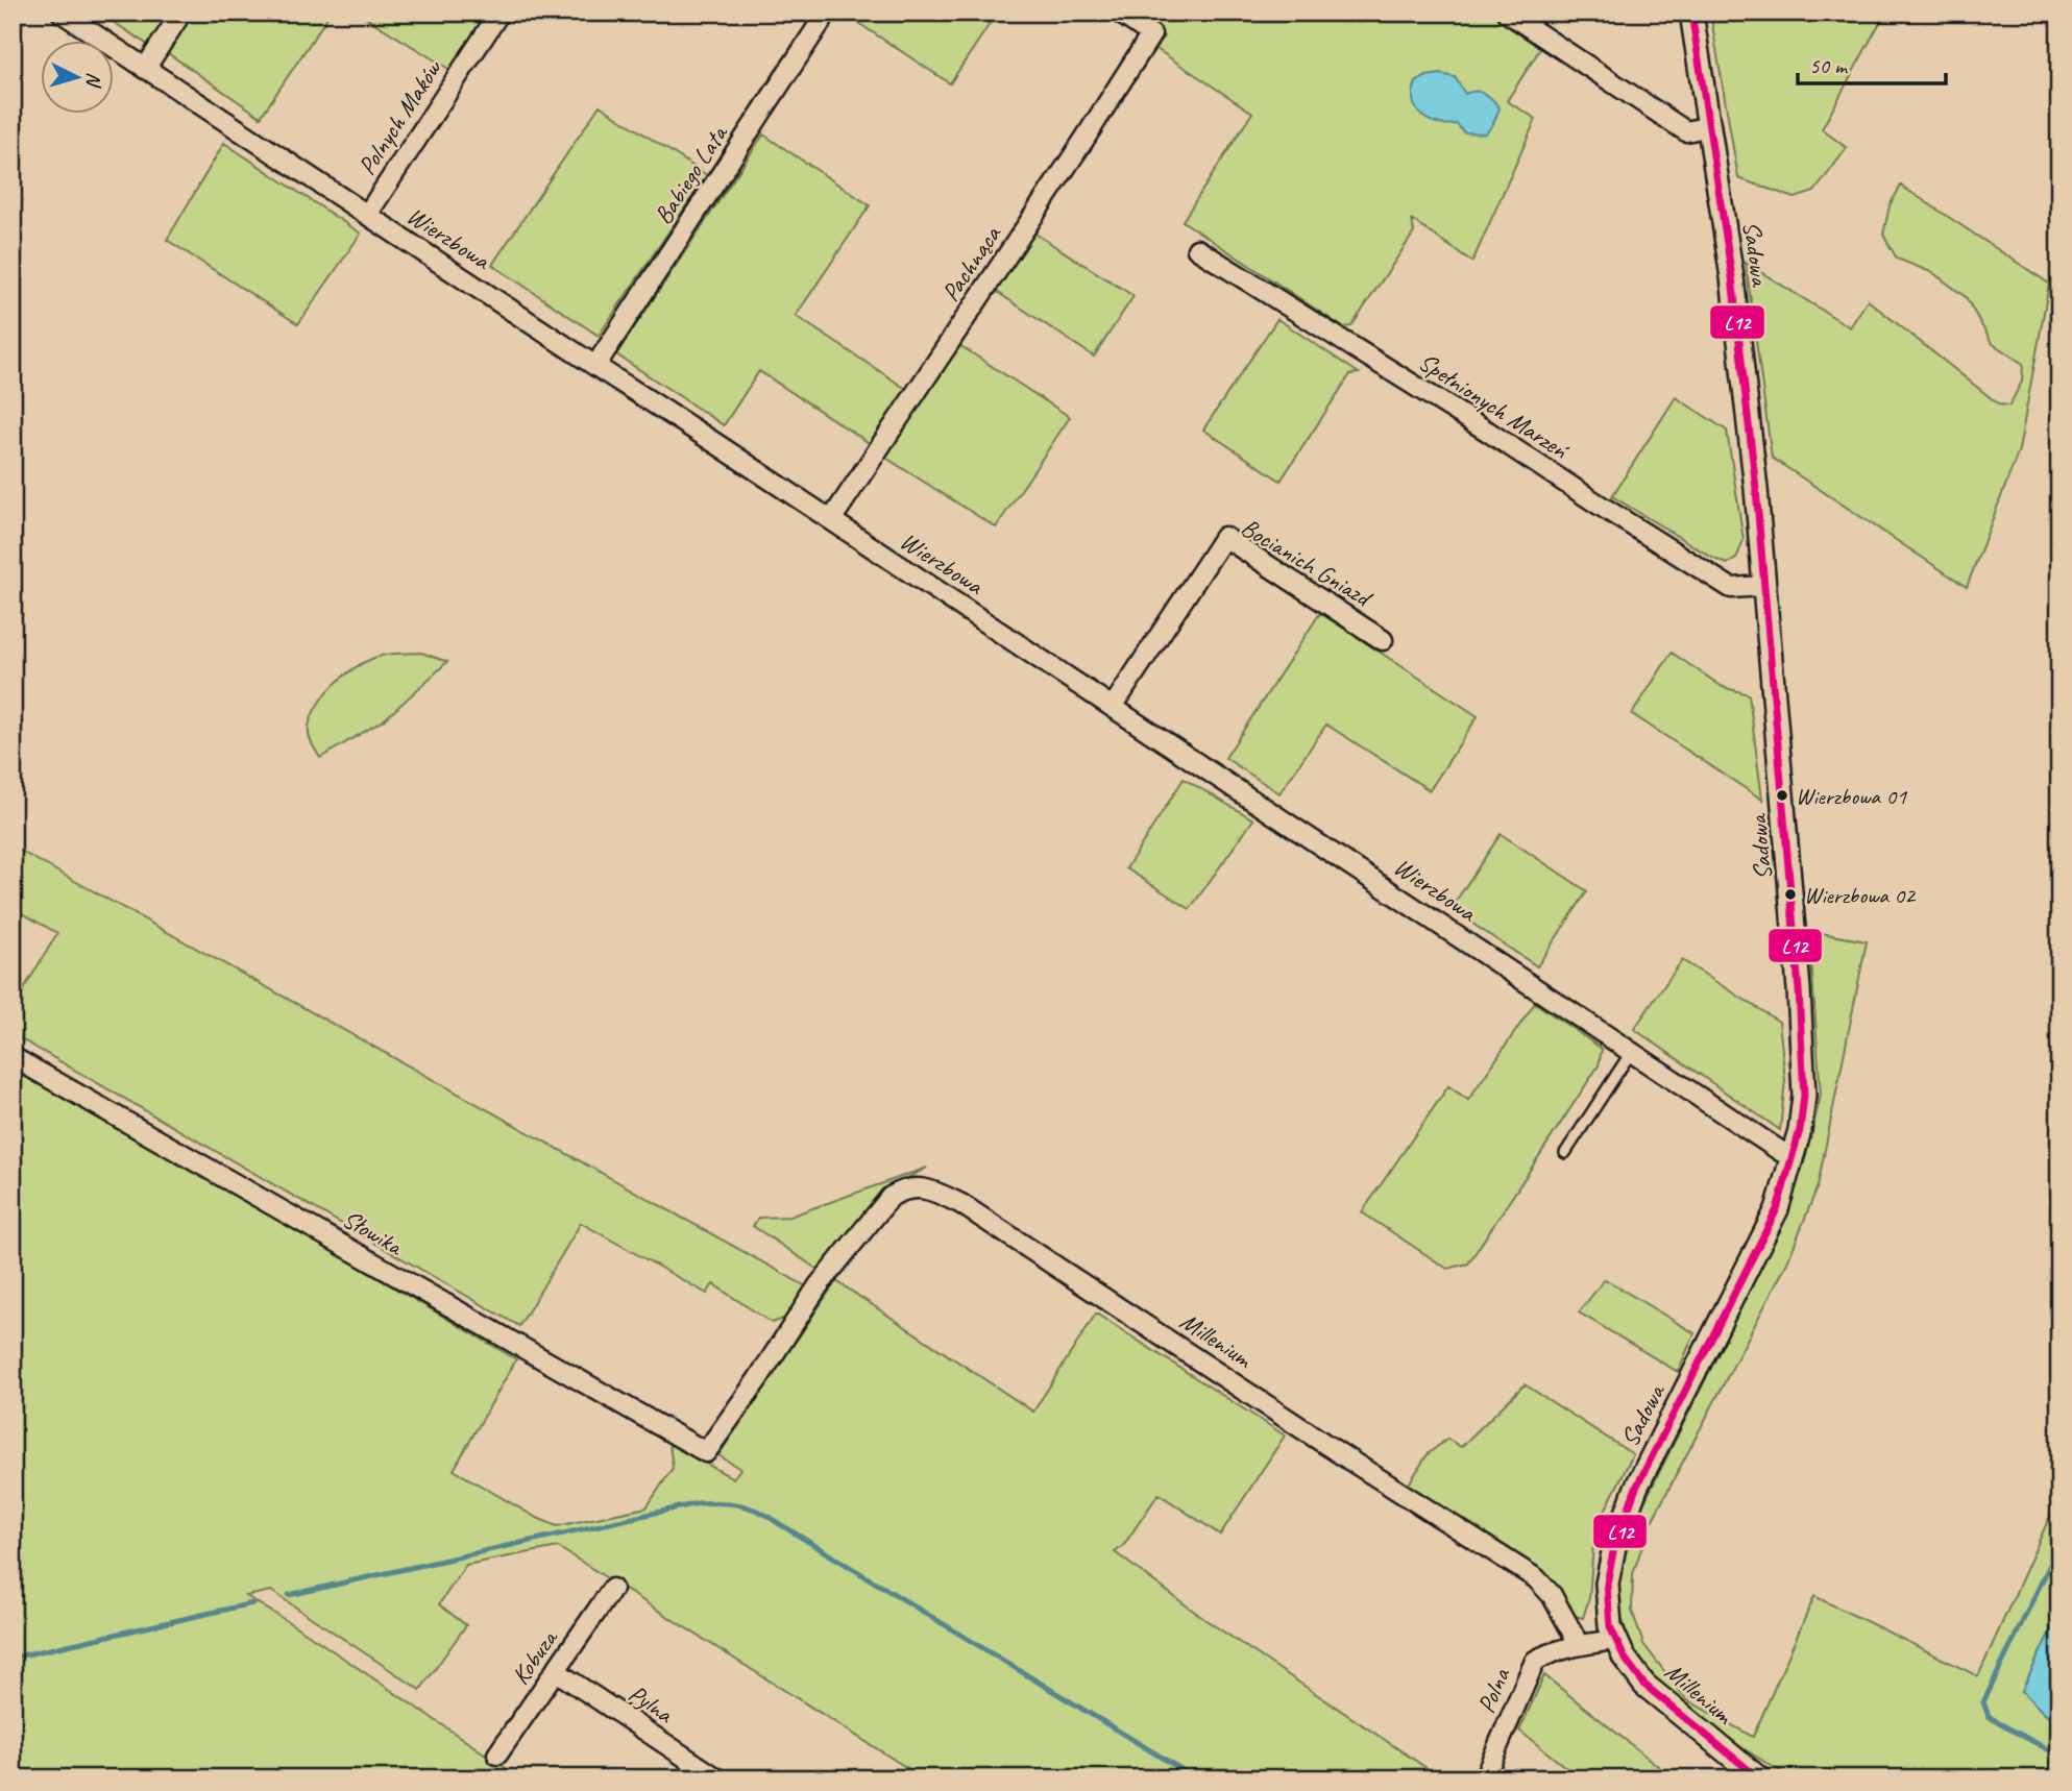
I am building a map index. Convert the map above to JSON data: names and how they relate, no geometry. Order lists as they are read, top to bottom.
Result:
{
  "streets": {
    "street": [
      "Polnych Maków",
      "Babiego Lata",
      "Wierzbowa",
      "Sadowa",
      "Pachnąca",
      "Spełnionych Marzeń",
      "Bocianich Gniazd",
      "Słowika",
      "Millenium",
      "Kobuza",
      "Polna",
      "Pylna"
    ]
  },
  "crossings": [
    ["Polnych Maków", "Wierzbowa"],
    ["Babiego Lata", "Wierzbowa"],
    ["Wierzbowa", "Sadowa"],
    ["Wierzbowa", "Pachnąca"],
    ["Wierzbowa", "Bocianich Gniazd"],
    ["Sadowa", "Spełnionych Marzeń"],
    ["Sadowa", "Millenium"],
    ["Sadowa", "Polna"],
    ["Słowika", "Millenium"],
    ["Millenium", "Polna"],
    ["Kobuza", "Pylna"]
  ],
  "places": ["Wierzbowa 01", "Wierzbowa 02"],
  "lines": ["transit line L12"],
  "scale_bar": "50 m",
  "north": "right"
}
